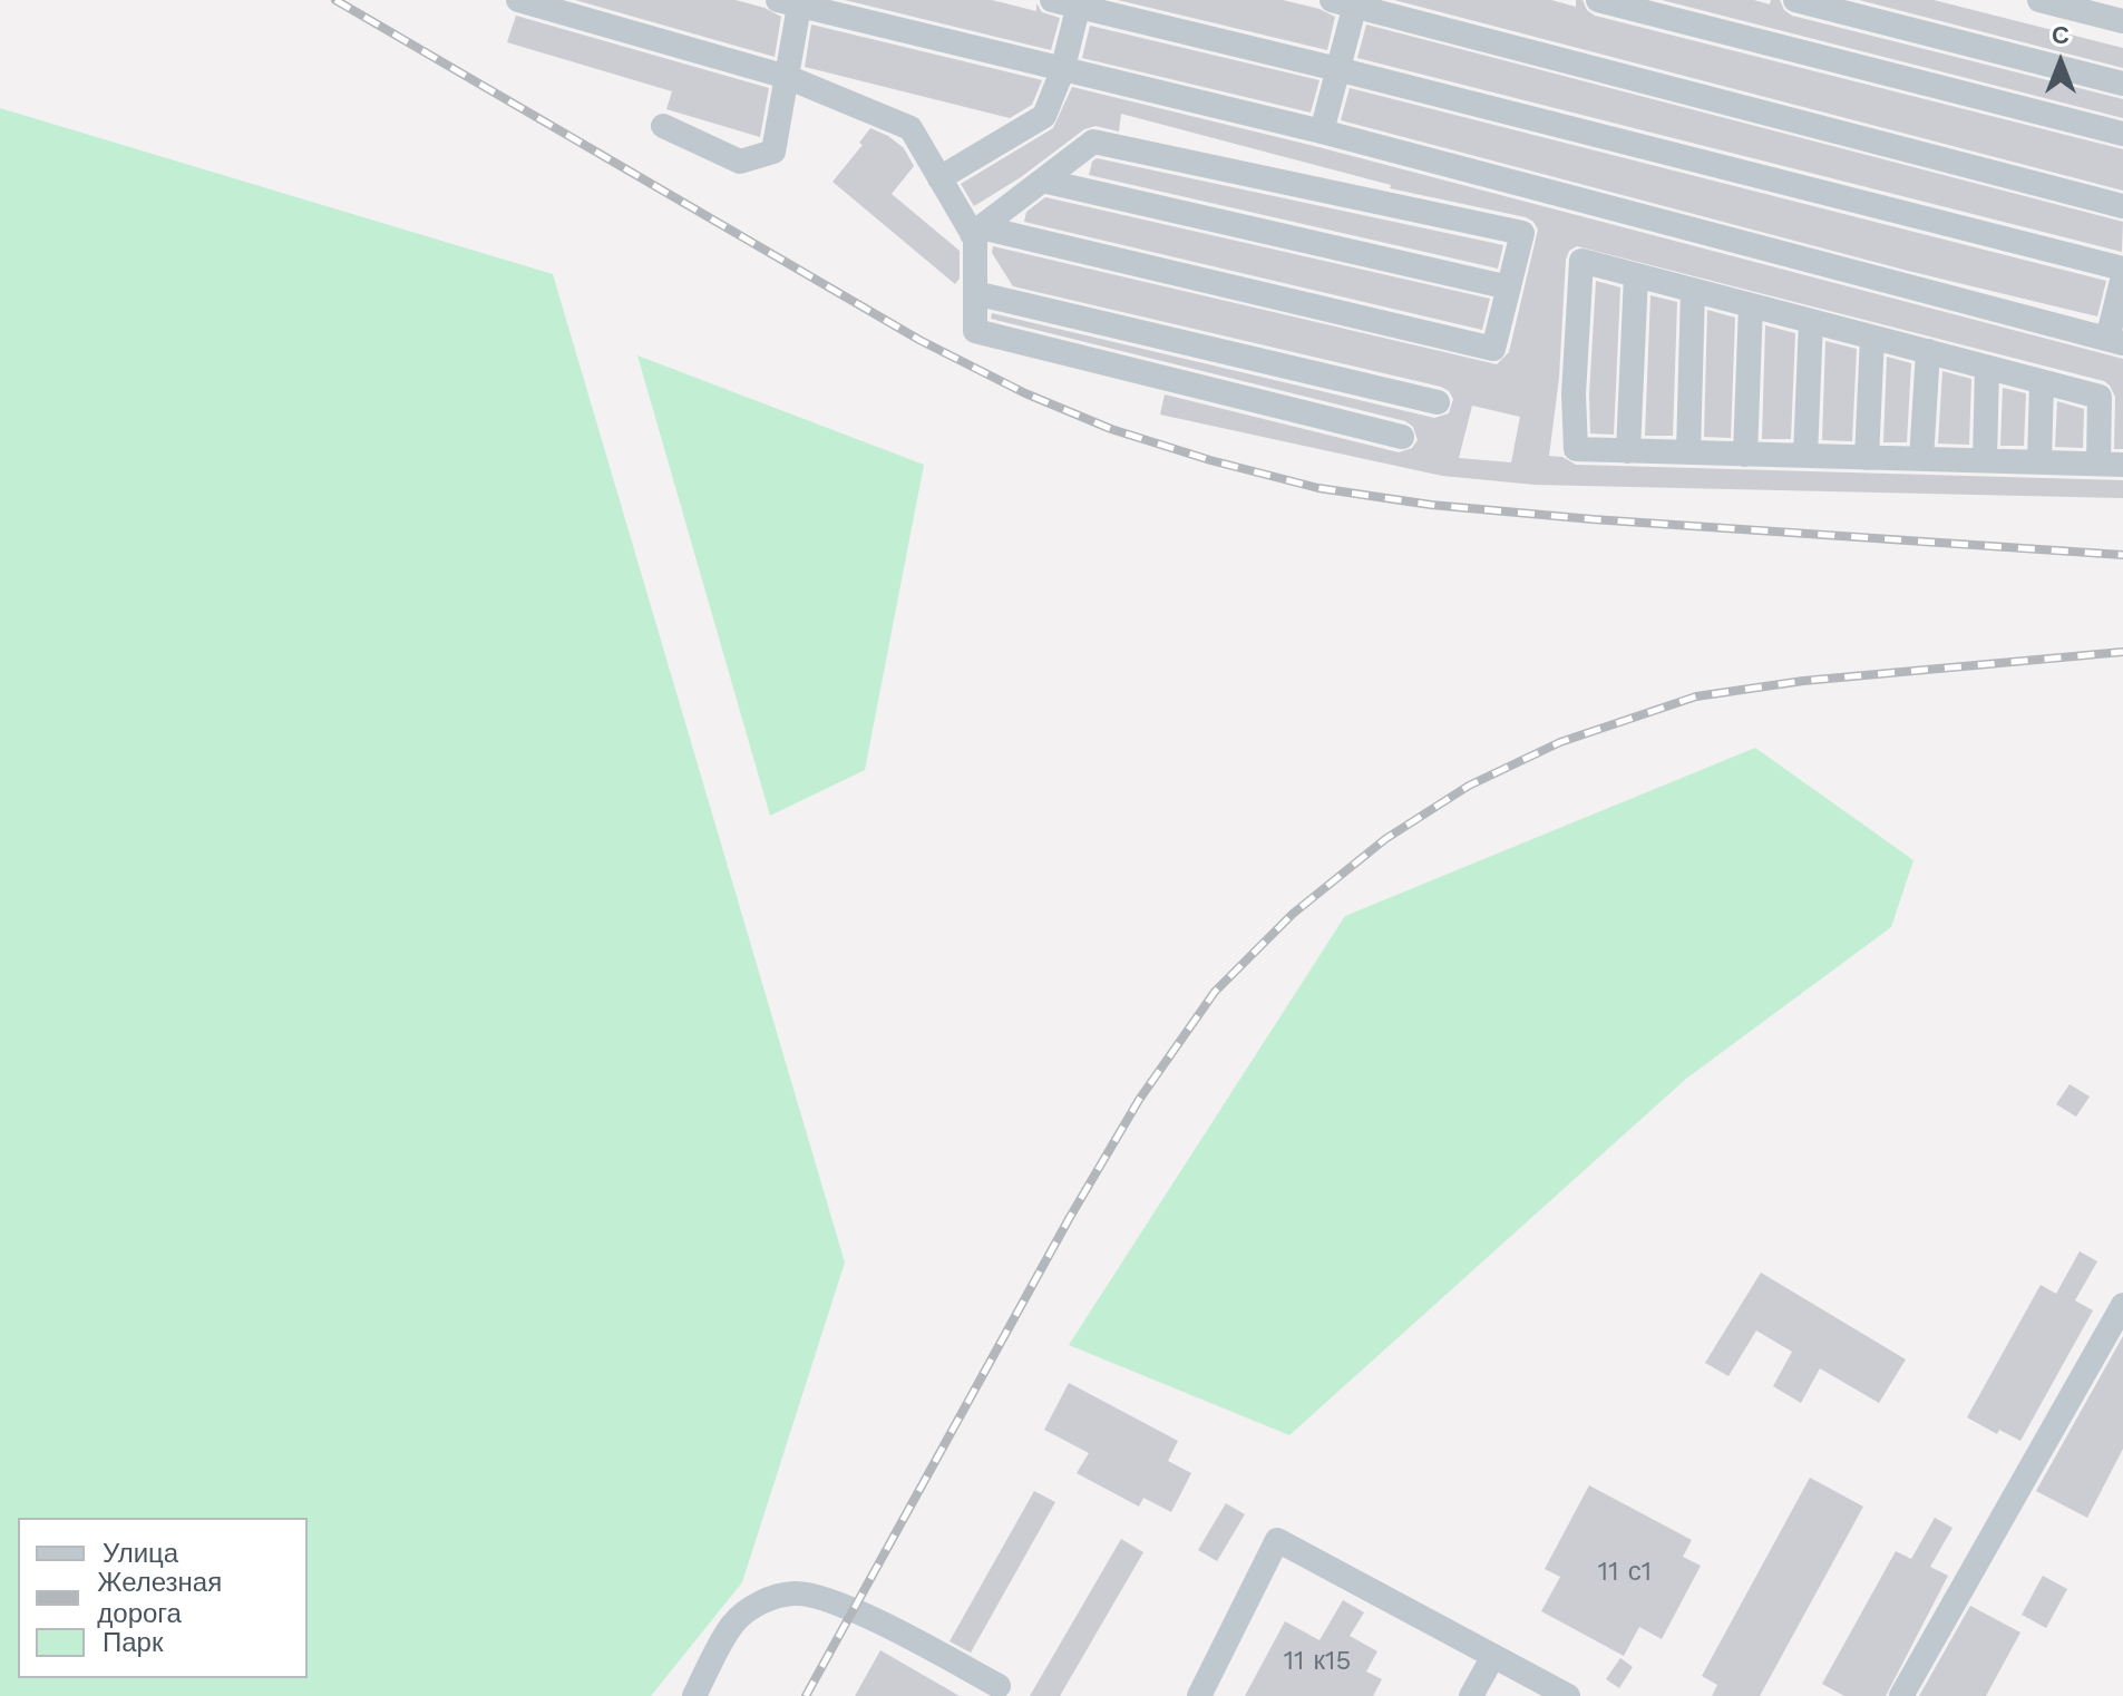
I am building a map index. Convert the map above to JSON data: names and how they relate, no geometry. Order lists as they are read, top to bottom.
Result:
{
  "house_numbers": ["11 с1", "11 к15"],
  "legend": ["Улица", "Железная дорога", "Парк"],
  "north": "top"
}
